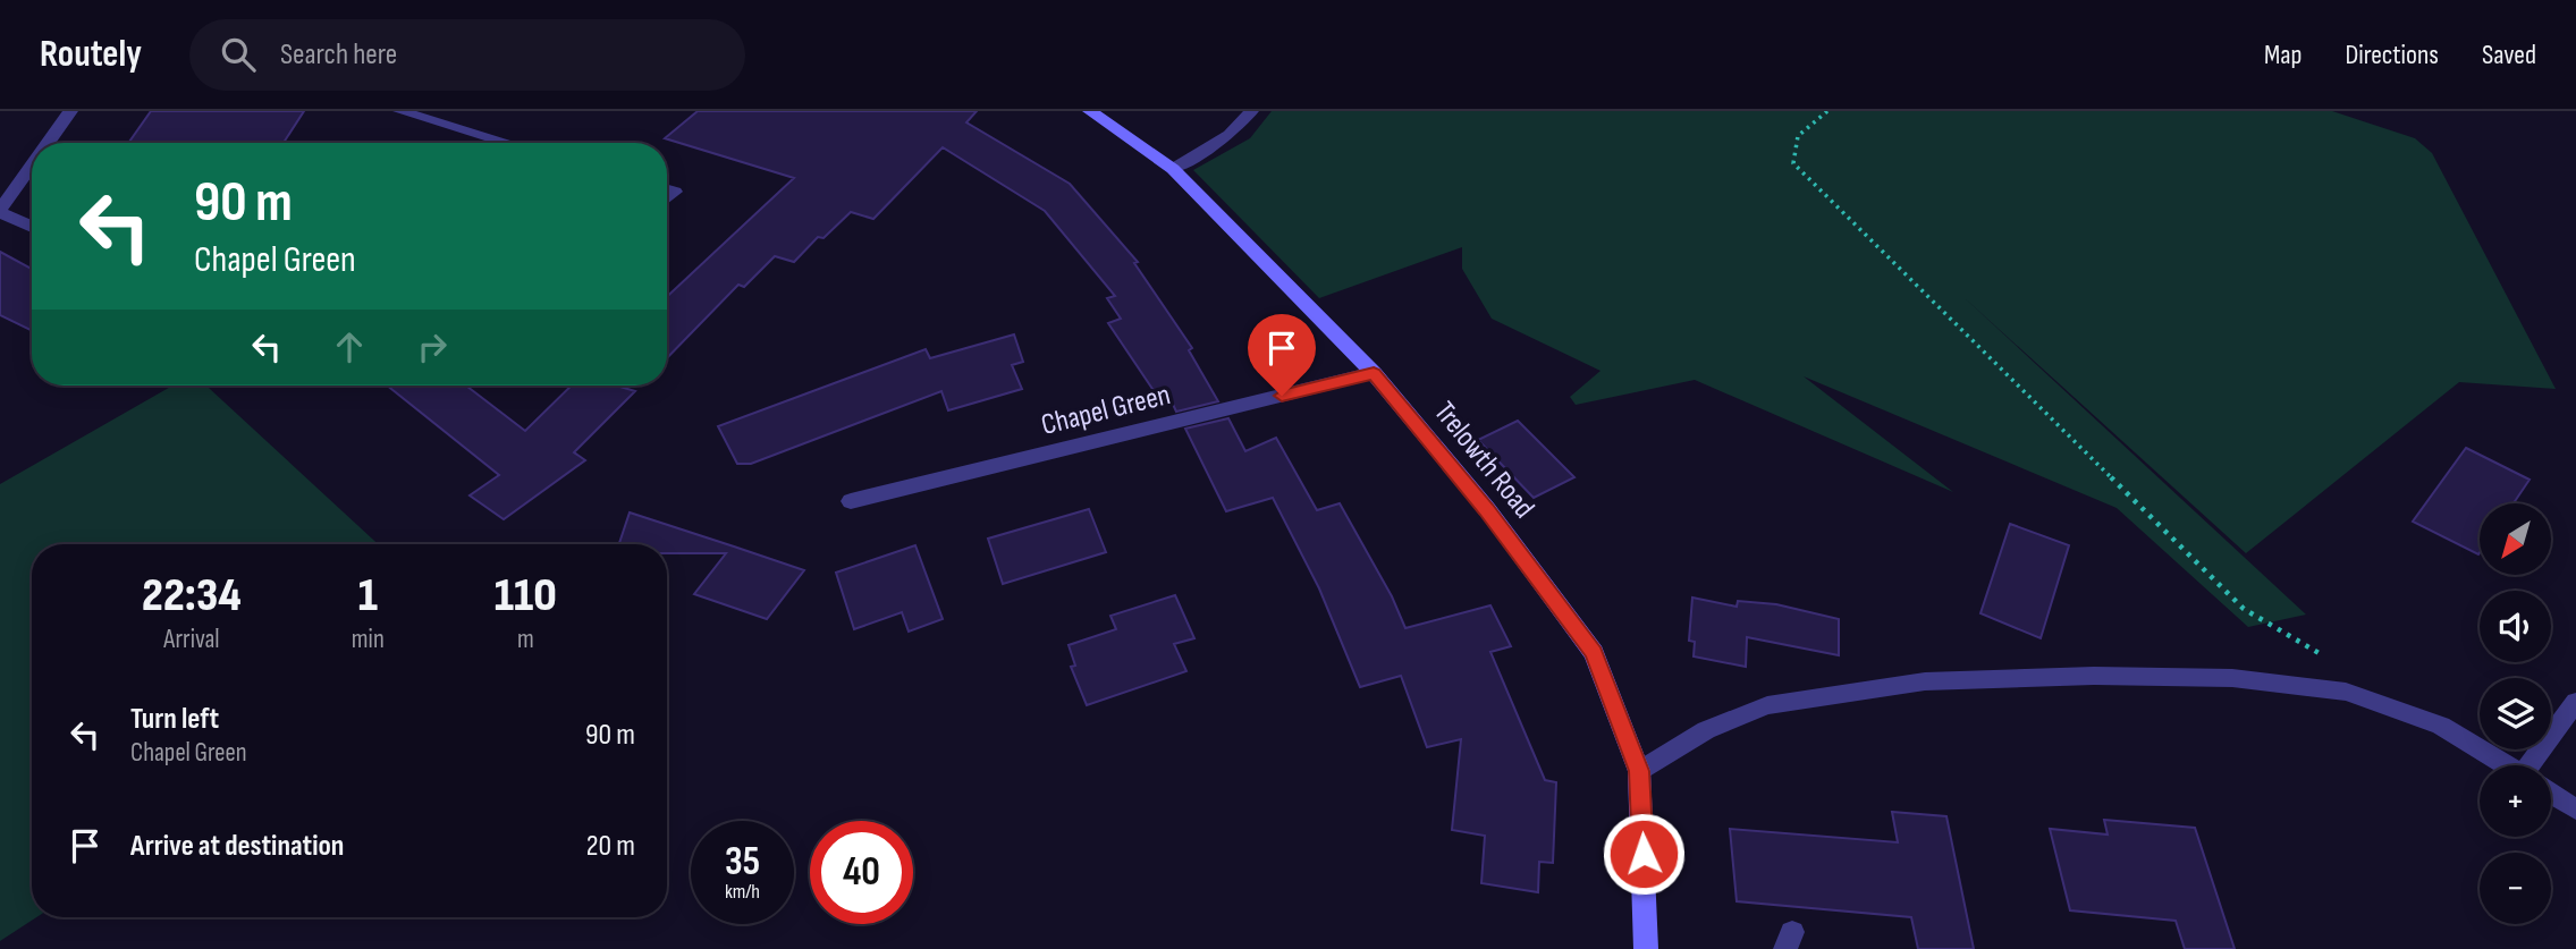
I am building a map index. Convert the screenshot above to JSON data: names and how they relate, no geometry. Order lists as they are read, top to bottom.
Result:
{
  "streets": {
    "street": ["Chapel Green", "Trelowth Road"]
  },
  "crossings": [
    ["Chapel Green", "Trelowth Road"]
  ],
  "north": "bottom left",
  "page": {
    "header": "Routely",
    "search": "Search here",
    "nav": ["Map", "Directions", "Saved"],
    "turn": ["90 m", "Chapel Green"],
    "map_buttons": ["+", "−"],
    "eta": [
      "22:34",
      "Arrival",
      "1",
      "min",
      "110",
      "m"
    ],
    "list": [
      {
        "name": "Turn left",
        "note": "Chapel Green",
        "value": "90 m"
      },
      {
        "name": "Arrive at destination",
        "value": "20 m"
      }
    ],
    "speed": "35 km/h",
    "limit": "40"
  }
}
